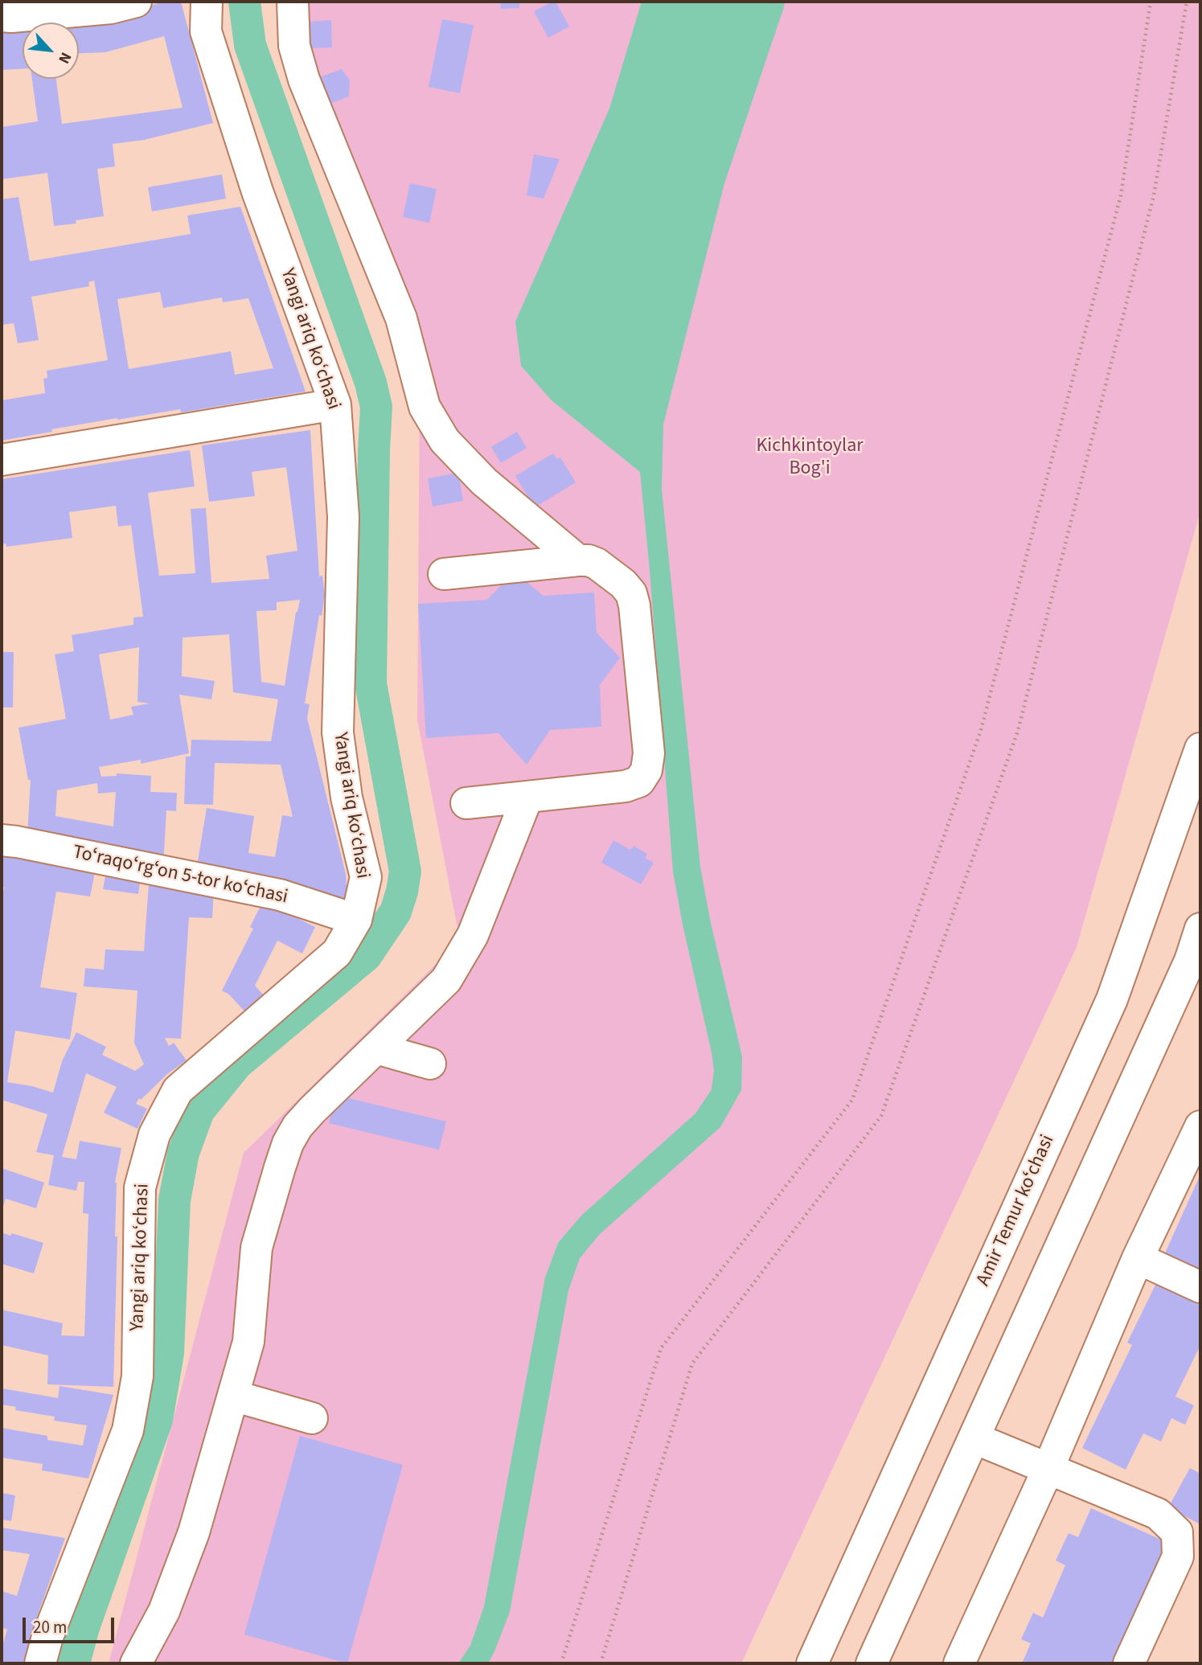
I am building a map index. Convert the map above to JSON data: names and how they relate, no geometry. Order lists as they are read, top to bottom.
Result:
{
  "streets": {
    "street": ["Yangi ariq ko‘chasi", "Toʻraqoʻrgʻon 5-tor koʻchasi", "Amir Temur koʻchasi"]
  },
  "crossings": [
    ["Yangi ariq ko‘chasi", "Toʻraqoʻrgʻon 5-tor koʻchasi"]
  ],
  "parks": ["Kichkintoylar Bog'i"],
  "scale_bar": "20 m",
  "north": "bottom right"
}
